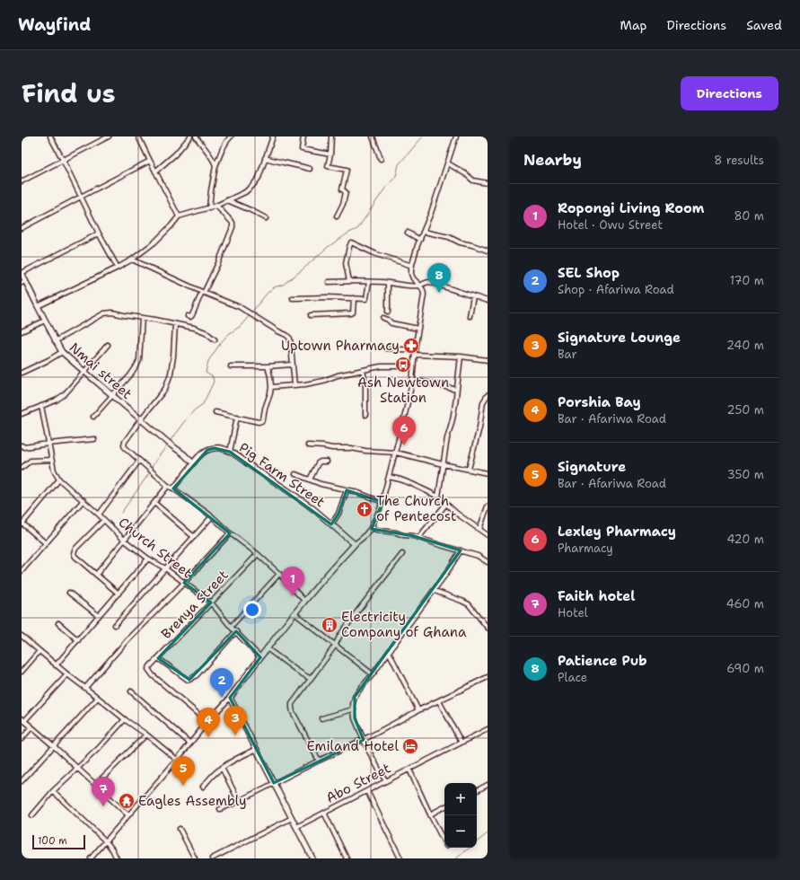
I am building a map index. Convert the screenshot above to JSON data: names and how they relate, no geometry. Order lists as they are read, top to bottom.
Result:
{
  "streets": {
    "street": [
      "Nmai street",
      "Pig Farm Street",
      "Church Street",
      "Brenya Street",
      "Abo Street"
    ]
  },
  "crossings": [
    ["Nmai street", "Pig Farm Street"],
    ["Church Street", "Brenya Street"]
  ],
  "places": {
    "pharmacy": ["Uptown Pharmacy"],
    "bus stop": ["Ash Newtown Station"],
    "church": ["The Church of Pentecost"],
    "building": ["Electricity Company of Ghana"],
    "hotel": ["Emiland Hotel"],
    "temple": ["Eagles Assembly"]
  },
  "scale_bar": "100 m",
  "page": {
    "header": "Wayfind",
    "nav": ["Map", "Directions", "Saved"],
    "title": "Find us",
    "buttons": "Directions",
    "heading": ["Nearby", "8 results"],
    "list": [
      {
        "mark": "1",
        "name": "Ropongi Living Room",
        "note": "Hotel · Owu Street",
        "value": "80 m"
      },
      {
        "mark": "2",
        "name": "SEL Shop",
        "note": "Shop · Afariwa Road",
        "value": "170 m"
      },
      {
        "mark": "3",
        "name": "Signature Lounge",
        "note": "Bar",
        "value": "240 m"
      },
      {
        "mark": "4",
        "name": "Porshia Bay",
        "note": "Bar · Afariwa Road",
        "value": "250 m"
      },
      {
        "mark": "5",
        "name": "Signature",
        "note": "Bar · Afariwa Road",
        "value": "350 m"
      },
      {
        "mark": "6",
        "name": "Lexley Pharmacy",
        "note": "Pharmacy",
        "value": "420 m"
      },
      {
        "mark": "7",
        "name": "Faith hotel",
        "note": "Hotel",
        "value": "460 m"
      },
      {
        "mark": "8",
        "name": "Patience Pub",
        "note": "Place",
        "value": "690 m"
      }
    ],
    "pins": [
      "8",
      "6",
      "1",
      "2",
      "3",
      "4",
      "5",
      "7"
    ],
    "map_buttons": ["+", "−"],
    "scale": "100 m"
  }
}
